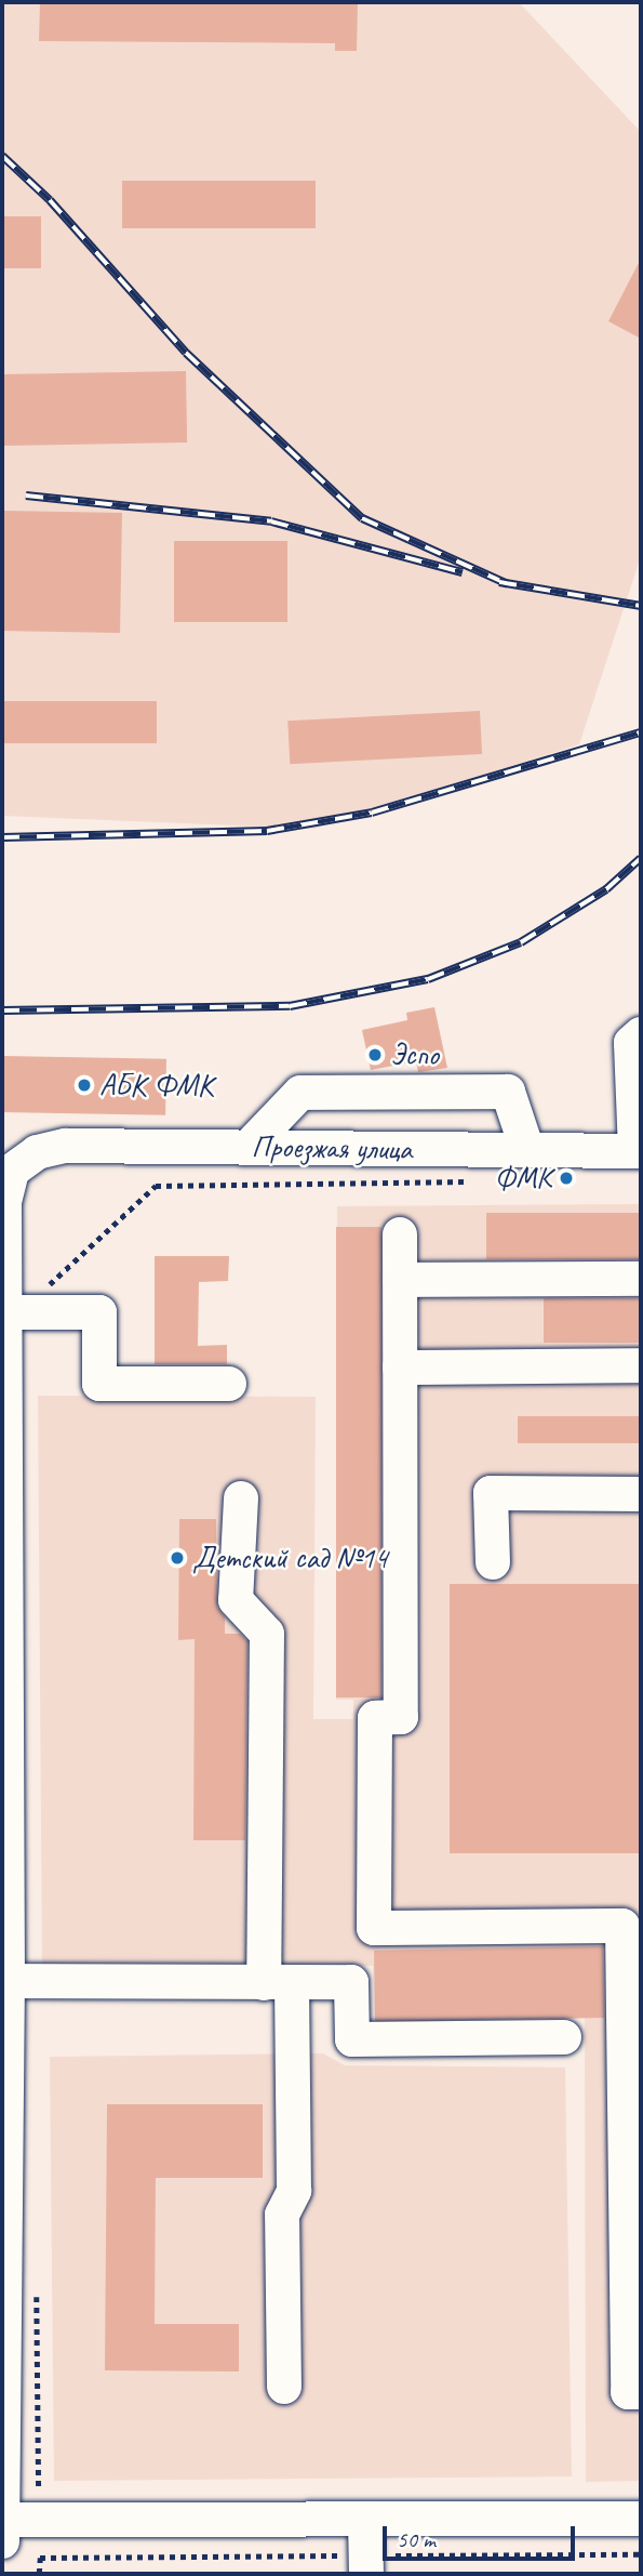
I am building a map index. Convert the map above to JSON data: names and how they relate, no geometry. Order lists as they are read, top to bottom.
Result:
{
  "streets": {
    "street": ["Проезжая улица"]
  },
  "places": [
    "Эспо",
    "АБК ФМК",
    "ФМК",
    "Детский сад №14"
  ],
  "scale_bar": "50 m"
}
